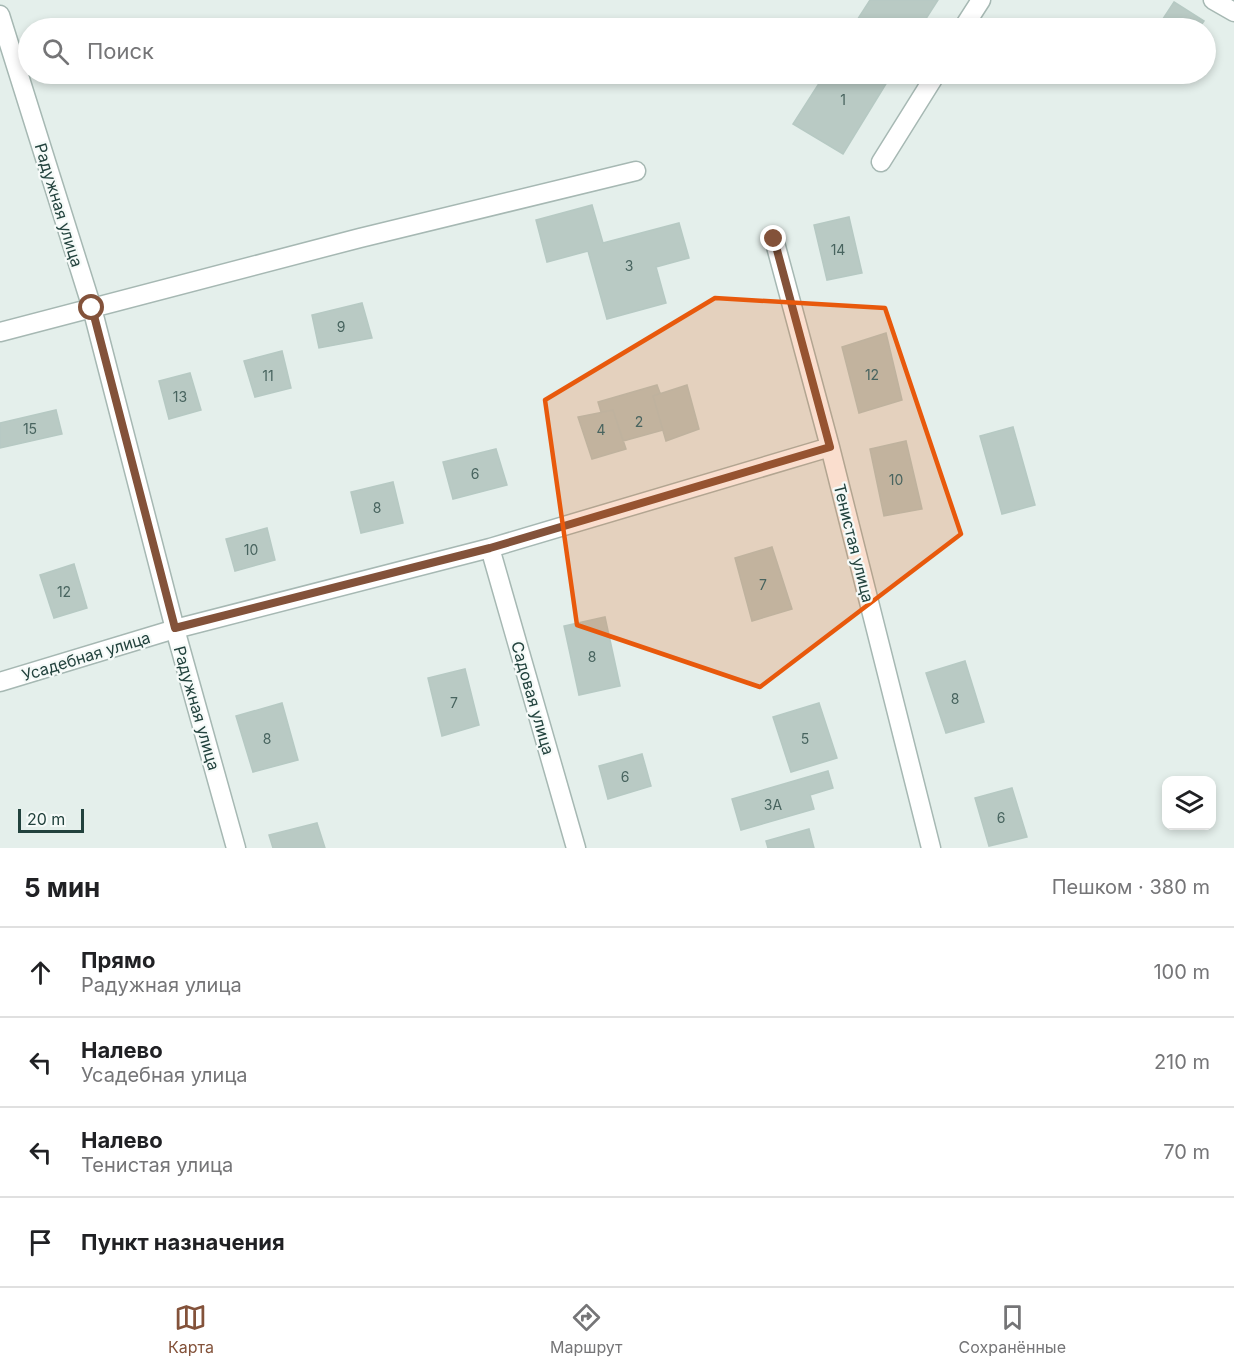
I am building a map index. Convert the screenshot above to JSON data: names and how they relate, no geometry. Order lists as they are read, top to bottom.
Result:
{
  "streets": {
    "street": [
      "Радужная улица",
      "Тенистая улица",
      "Усадебная улица",
      "Садовая улица"
    ]
  },
  "crossings": [
    ["Радужная улица", "Усадебная улица"],
    ["Тенистая улица", "Усадебная улица"],
    ["Усадебная улица", "Садовая улица"]
  ],
  "house_numbers": [
    "1",
    "14",
    "3",
    "9",
    "12",
    "11",
    "13",
    "2",
    "15",
    "4",
    "6",
    "10",
    "8",
    "10",
    "7",
    "12",
    "8",
    "8",
    "7",
    "8",
    "5",
    "6",
    "3А",
    "6"
  ],
  "scale_bar": "20 m",
  "page": {
    "search": "Поиск",
    "scale": "20 m",
    "heading": ["5 мин", "Пешком · 380 m"],
    "list": [
      ["Прямо", "Радужная улица", "100 m"],
      ["Налево", "Усадебная улица", "210 m"],
      ["Налево", "Тенистая улица", "70 m"],
      "Пункт назначения"
    ],
    "nav": ["Карта", "Маршрут", "Сохранённые"]
  }
}
